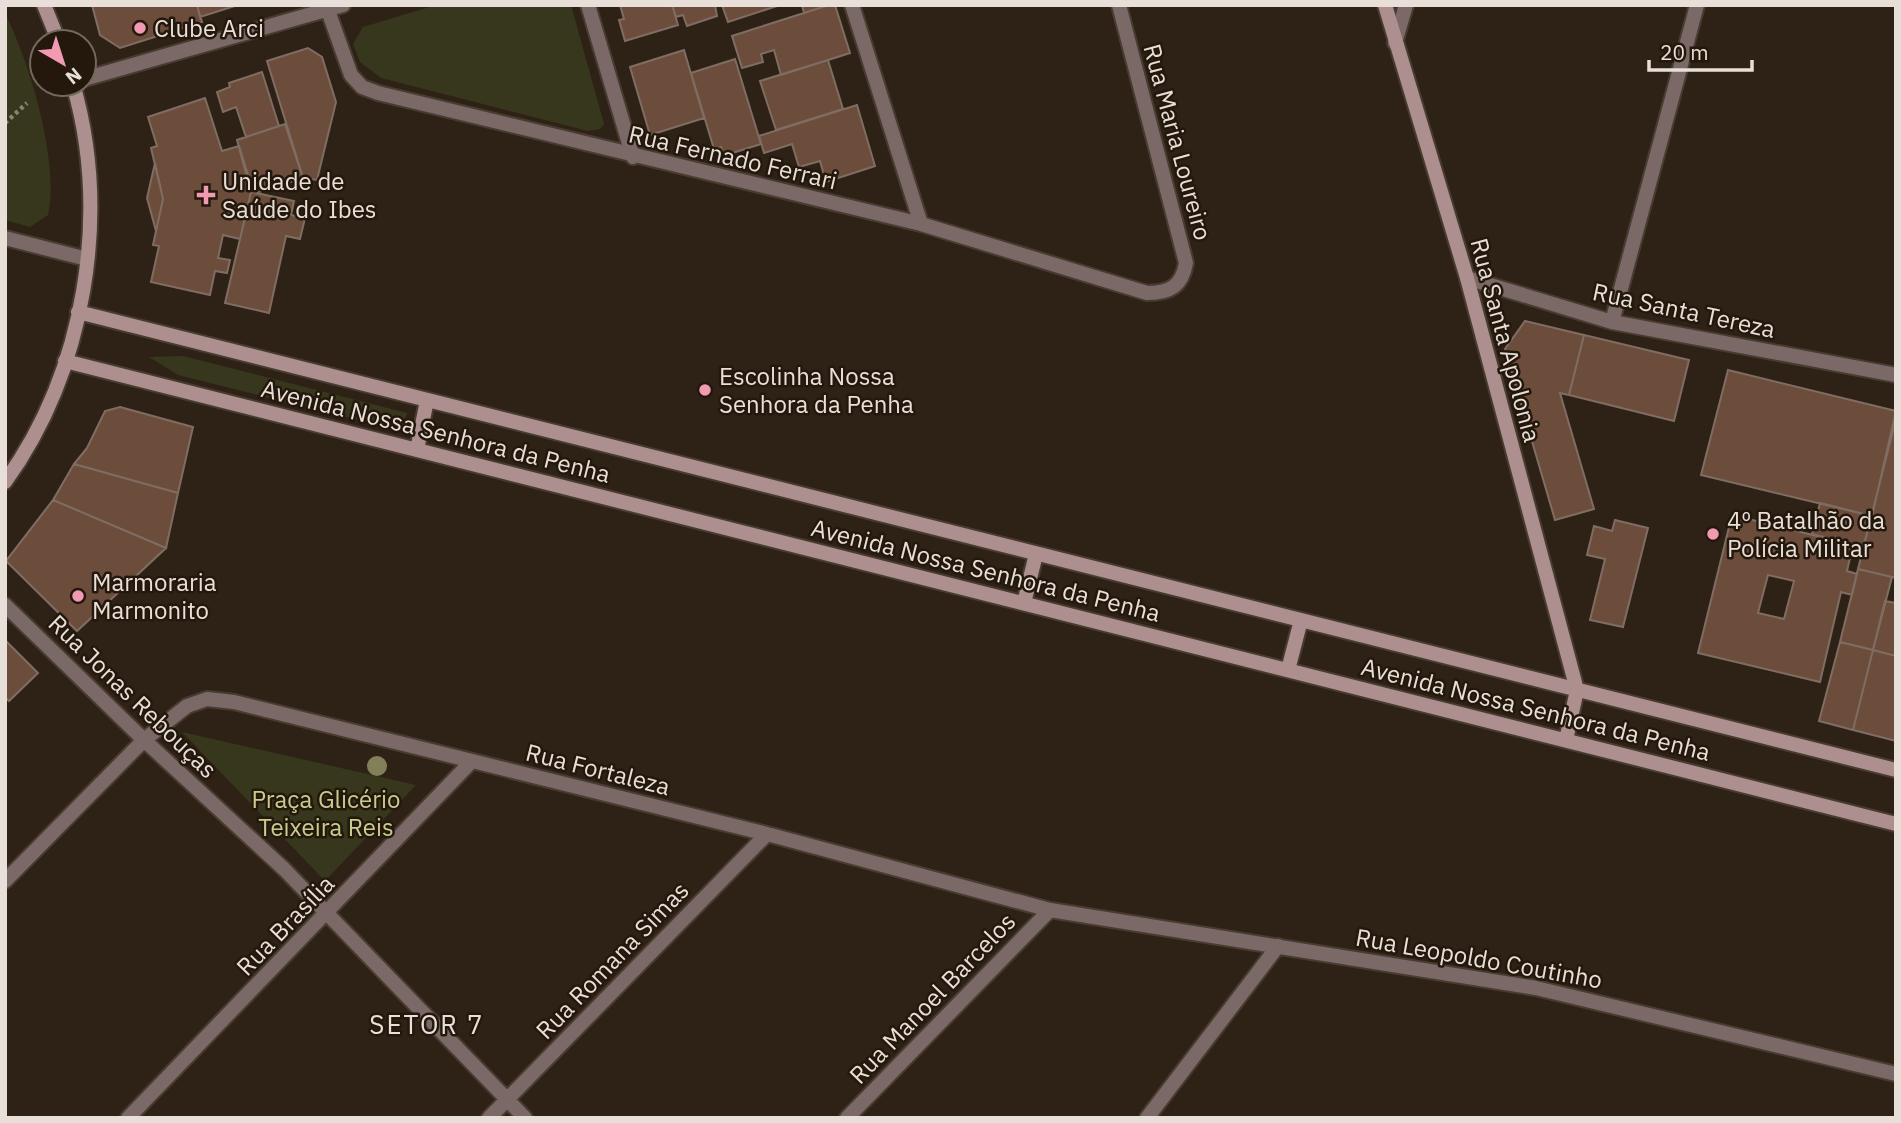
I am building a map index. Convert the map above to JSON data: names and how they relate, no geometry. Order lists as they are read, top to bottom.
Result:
{
  "streets": {
    "street": [
      "Rua Maria Loureiro",
      "Rua Fernado Ferrari",
      "Rua Santa Tereza",
      "Rua Santa Apolonia",
      "Avenida Nossa Senhora da Penha",
      "Rua Jonas Rebouças",
      "Rua Fortaleza",
      "Rua Brasília",
      "Rua Leopoldo Coutinho",
      "Rua Romana Simas",
      "Rua Manoel Barcelos"
    ]
  },
  "crossings": [
    ["Rua Maria Loureiro", "Rua Fernado Ferrari"],
    ["Rua Santa Tereza", "Rua Santa Apolonia"],
    ["Rua Santa Apolonia", "Avenida Nossa Senhora da Penha"],
    ["Rua Jonas Rebouças", "Rua Fortaleza"],
    ["Rua Jonas Rebouças", "Rua Brasília"],
    ["Rua Jonas Rebouças", "Rua Romana Simas"],
    ["Rua Fortaleza", "Rua Brasília"],
    ["Rua Fortaleza", "Rua Leopoldo Coutinho"],
    ["Rua Fortaleza", "Rua Romana Simas"],
    ["Rua Fortaleza", "Rua Manoel Barcelos"],
    ["Rua Leopoldo Coutinho", "Rua Manoel Barcelos"]
  ],
  "districts": ["SETOR 7"],
  "parks": ["Praça Glicério Teixeira Reis"],
  "places": {
    "other": [
      "Clube Arci",
      "Escolinha Nossa Senhora da Penha",
      "4º Batalhão da Polícia Militar",
      "Marmoraria Marmonito"
    ],
    "health": ["Unidade de Saúde do Ibes"]
  },
  "scale_bar": "20 m",
  "north": "bottom right"
}
